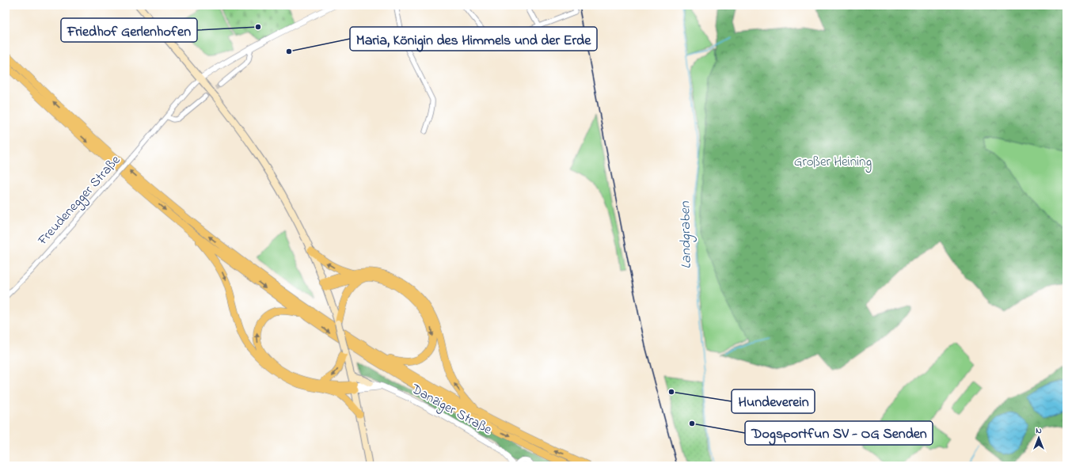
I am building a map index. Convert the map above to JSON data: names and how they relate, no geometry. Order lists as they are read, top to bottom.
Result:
{
  "streets": {
    "street": ["Freudenegger Straße", "Danziger Straße"]
  },
  "water": ["Landgraben"],
  "parks": ["Großer Heining"],
  "places": [
    "Friedhof Gerlenhofen",
    "Maria, Königin des Himmels und der Erde",
    "Hundeverein",
    "Dogsportfun SV - OG Senden"
  ],
  "north": "top"
}
